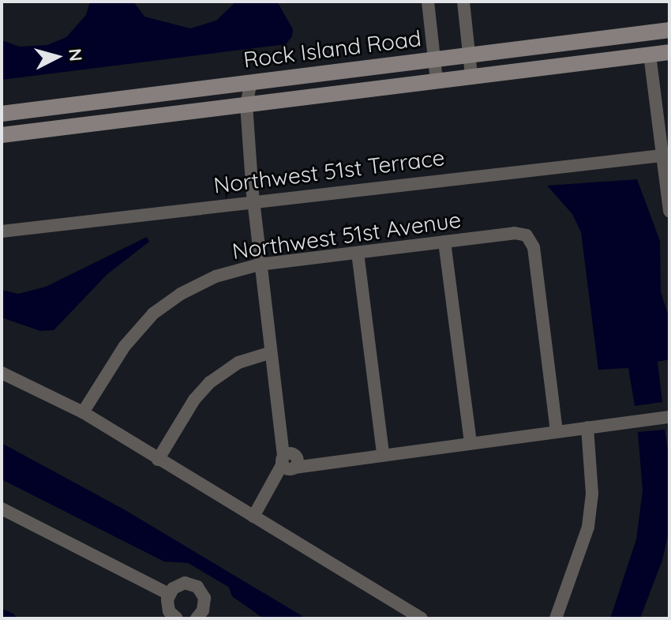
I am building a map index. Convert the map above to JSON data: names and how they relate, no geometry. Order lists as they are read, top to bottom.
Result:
{
  "streets": {
    "main road": ["Rock Island Road"],
    "street": ["Northwest 51st Terrace", "Northwest 51st Avenue"]
  },
  "north": "right"
}
